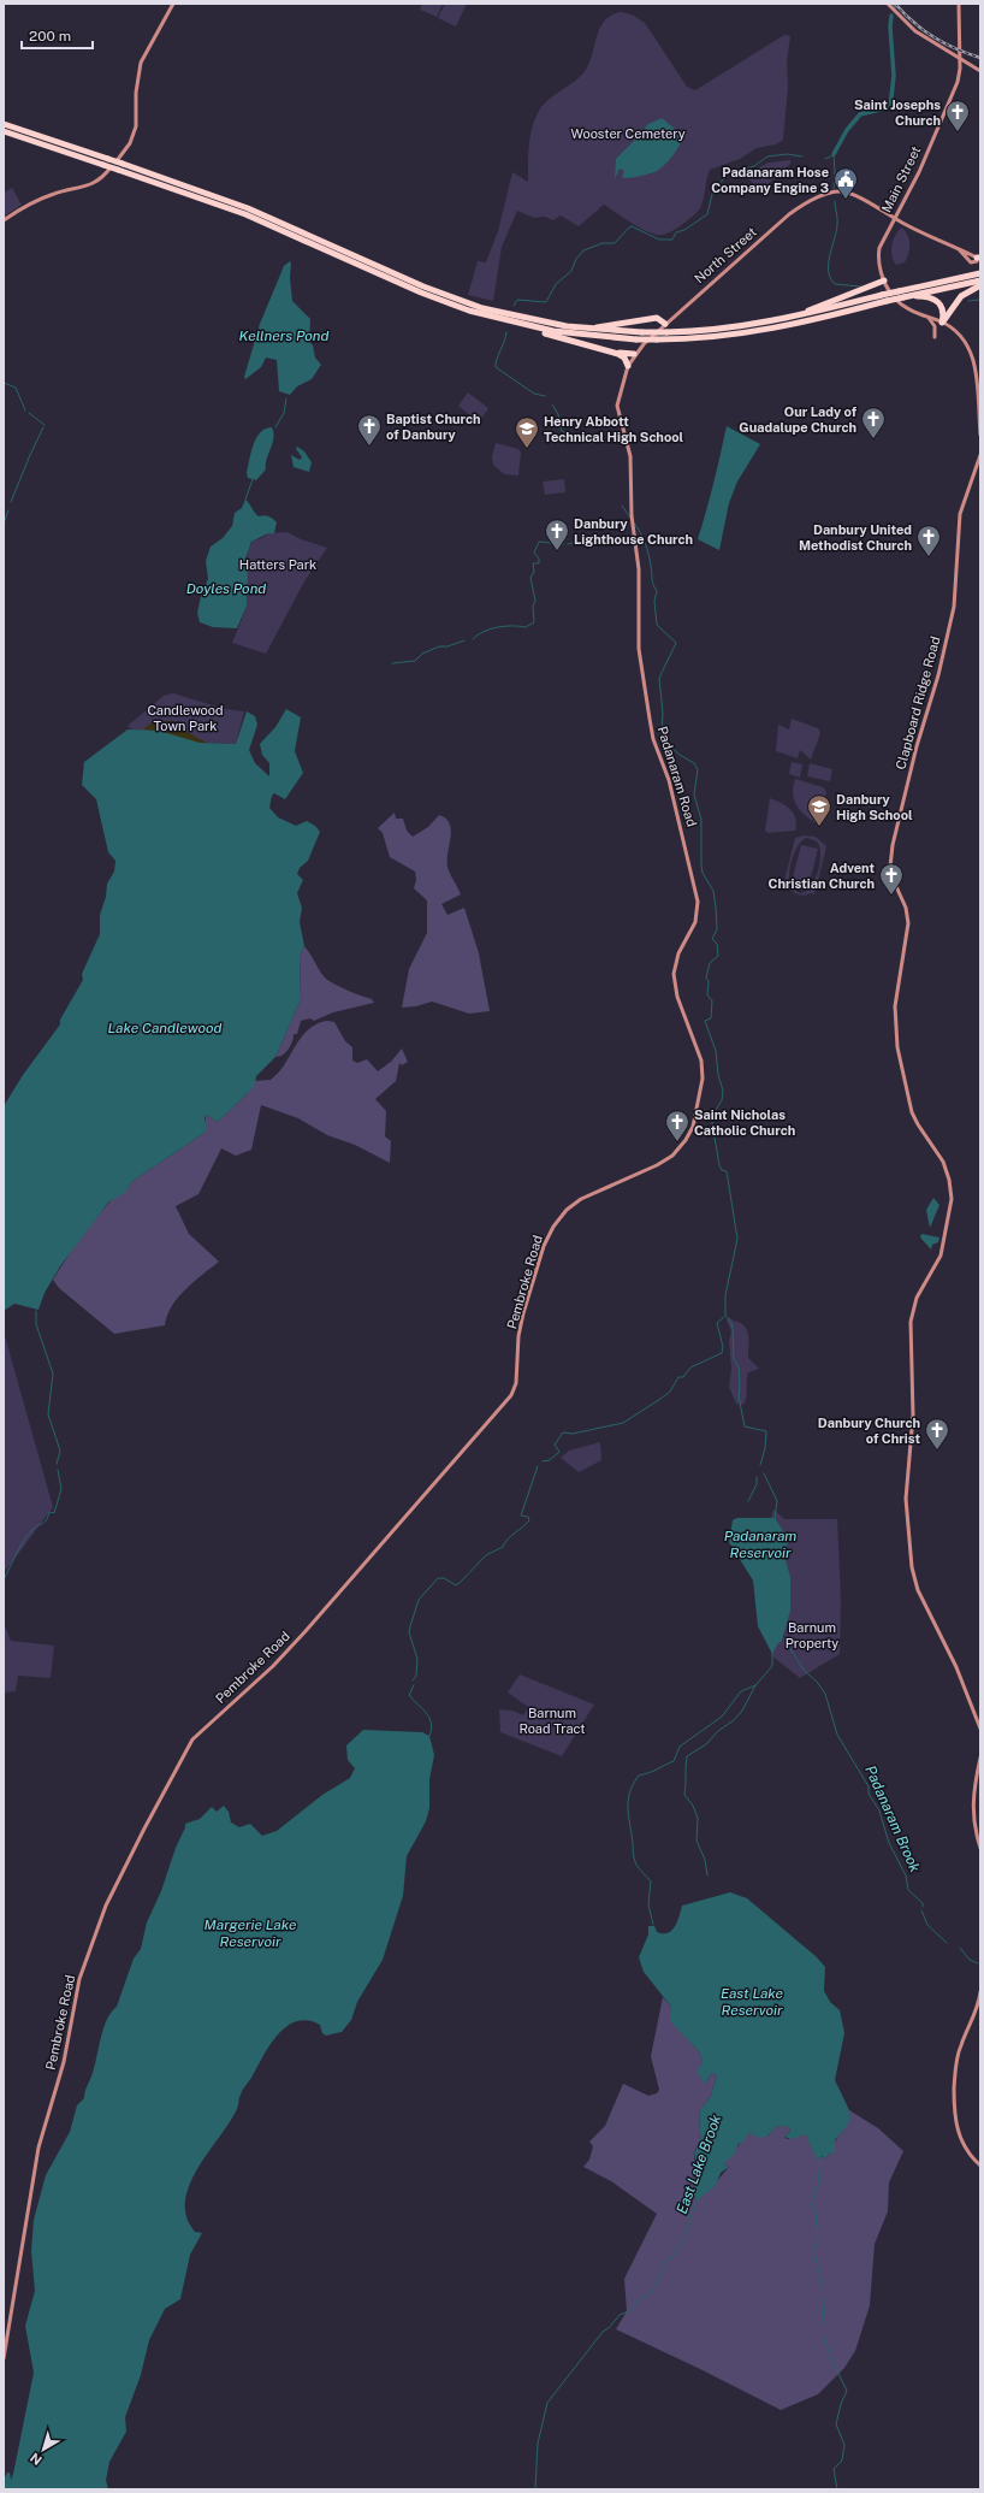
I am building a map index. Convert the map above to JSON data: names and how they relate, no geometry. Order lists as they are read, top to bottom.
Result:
{
  "streets": {
    "main road": [
      "Main Street",
      "North Street",
      "Clapboard Ridge Road",
      "Padanaram Road",
      "Pembroke Road"
    ]
  },
  "crossings": [
    ["Main Street", "North Street"],
    ["North Street", "Padanaram Road"],
    ["Padanaram Road", "Pembroke Road"]
  ],
  "water": [
    "Kellners Pond",
    "Doyles Pond",
    "Lake Candlewood",
    "Padanaram Reservoir",
    "Padanaram Brook",
    "Margerie Lake Reservoir",
    "East Lake Reservoir",
    "East Lake Brook"
  ],
  "parks": [
    "Wooster Cemetery",
    "Hatters Park",
    "Candlewood Town Park",
    "Barnum Property",
    "Barnum Road Tract"
  ],
  "places": {
    "church": [
      "Saint Josephs Church",
      "Our Lady of Guadalupe Church",
      "Baptist Church of Danbury",
      "Danbury Lighthouse Church",
      "Danbury United Methodist Church",
      "Advent Christian Church",
      "Saint Nicholas Catholic Church",
      "Danbury Church of Christ"
    ],
    "public building": ["Padanaram Hose Company Engine 3"],
    "school or university": ["Henry Abbott Technical High School", "Danbury High School"]
  },
  "scale_bar": "200 m",
  "north": "bottom left"
}
